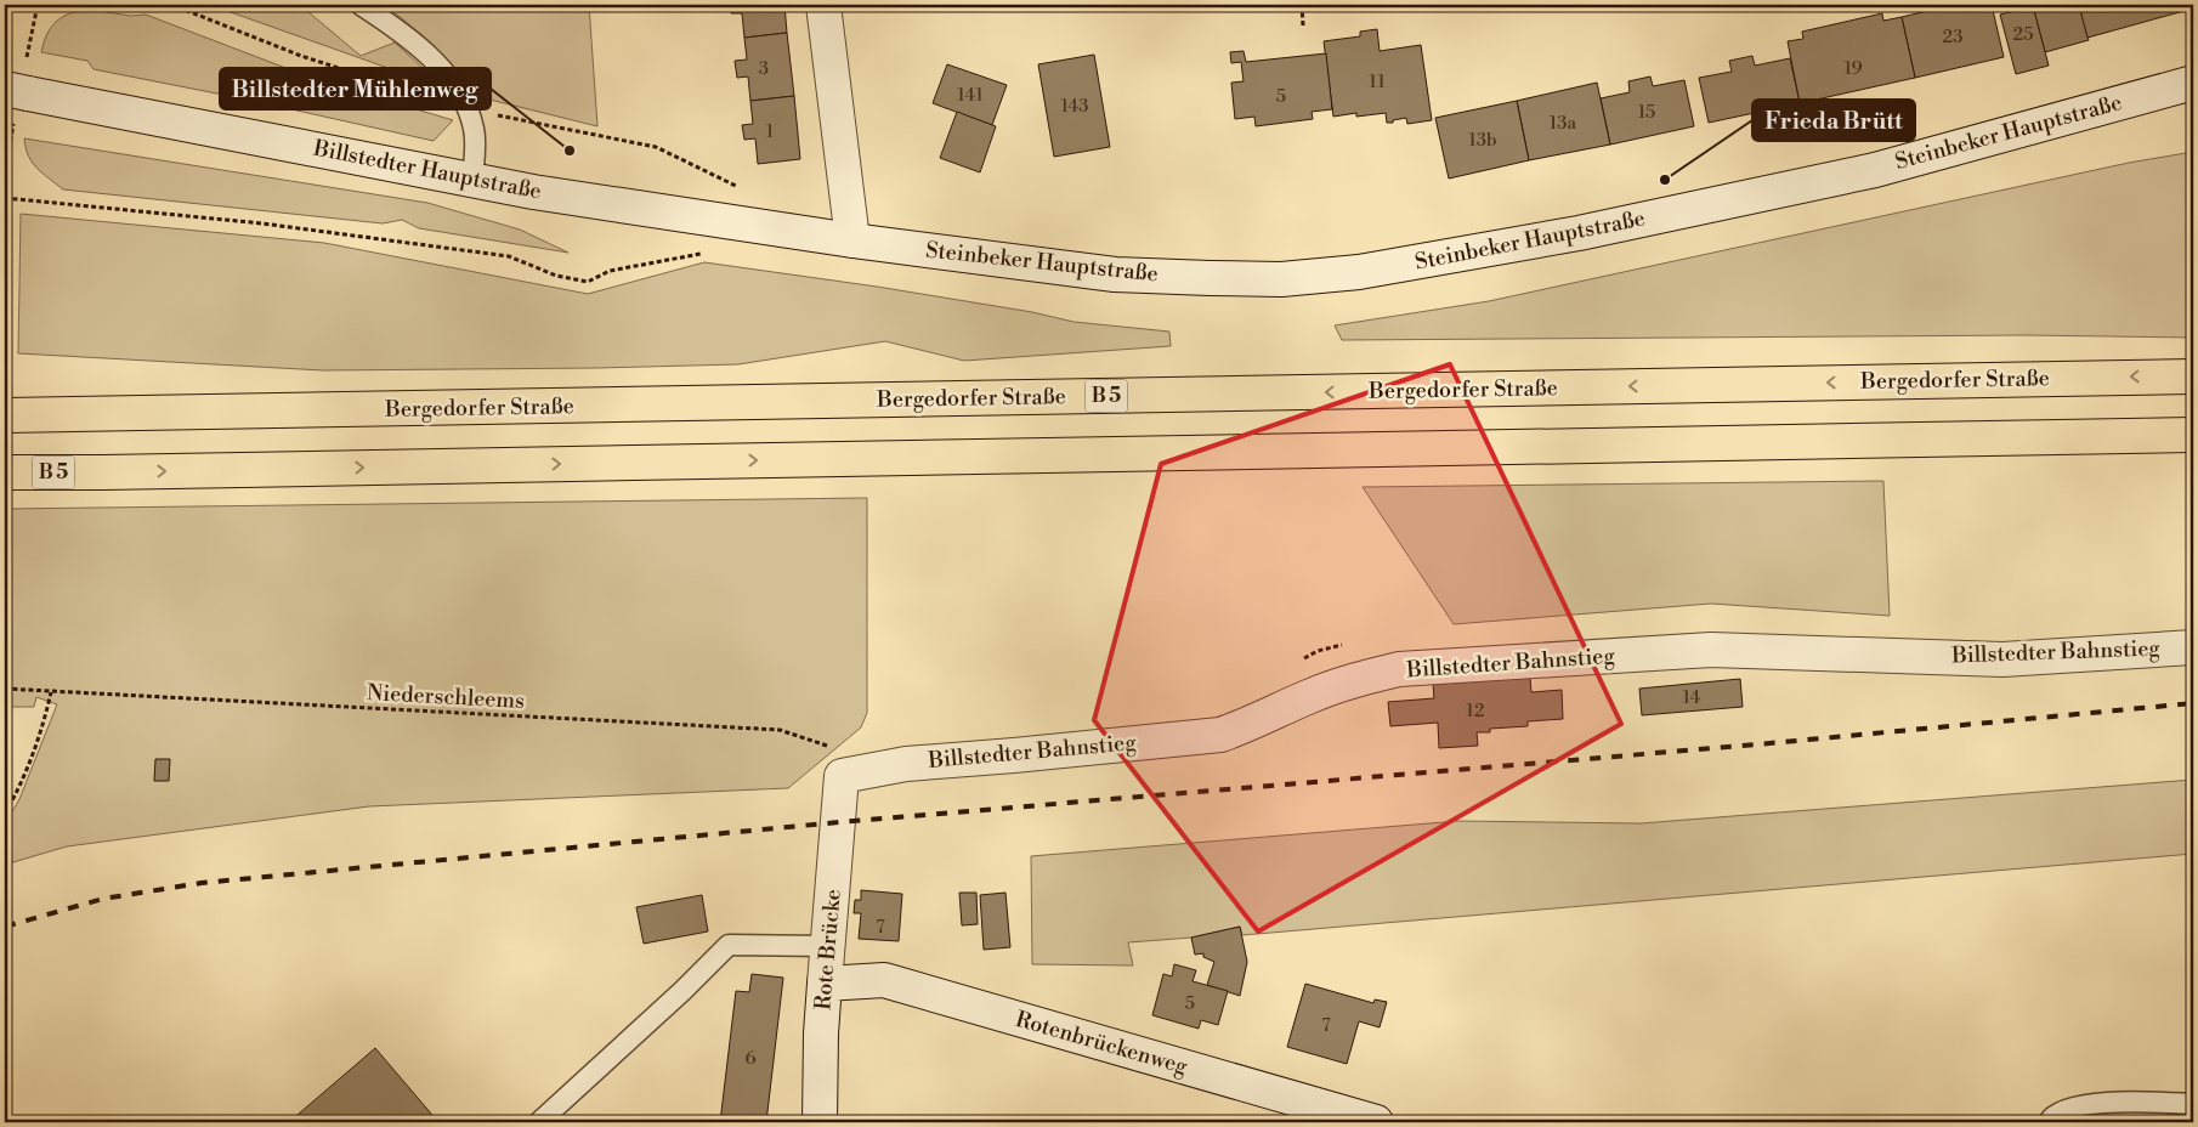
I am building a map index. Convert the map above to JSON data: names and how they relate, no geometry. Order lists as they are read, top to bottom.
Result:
{
  "streets": {
    "highway": ["Bergedorfer Straße", "B 5"],
    "street": [
      "Steinbeker Hauptstraße",
      "Billstedter Hauptstraße",
      "Billstedter Bahnstieg",
      "Rote Brücke",
      "Rotenbrückenweg"
    ],
    "path": ["Niederschleems"]
  },
  "crossings": [
    ["Steinbeker Hauptstraße", "Billstedter Hauptstraße"],
    ["Billstedter Bahnstieg", "Niederschleems"],
    ["Billstedter Bahnstieg", "Rote Brücke"],
    ["Niederschleems", "Rote Brücke"],
    ["Rote Brücke", "Rotenbrückenweg"]
  ],
  "places": ["Billstedter Mühlenweg", "Frieda Brütt"],
  "house_numbers": [
    "25",
    "23",
    "3",
    "19",
    "11",
    "141",
    "5",
    "143",
    "15",
    "13a",
    "1",
    "13b",
    "14",
    "12",
    "7",
    "5",
    "7",
    "6"
  ]
}
